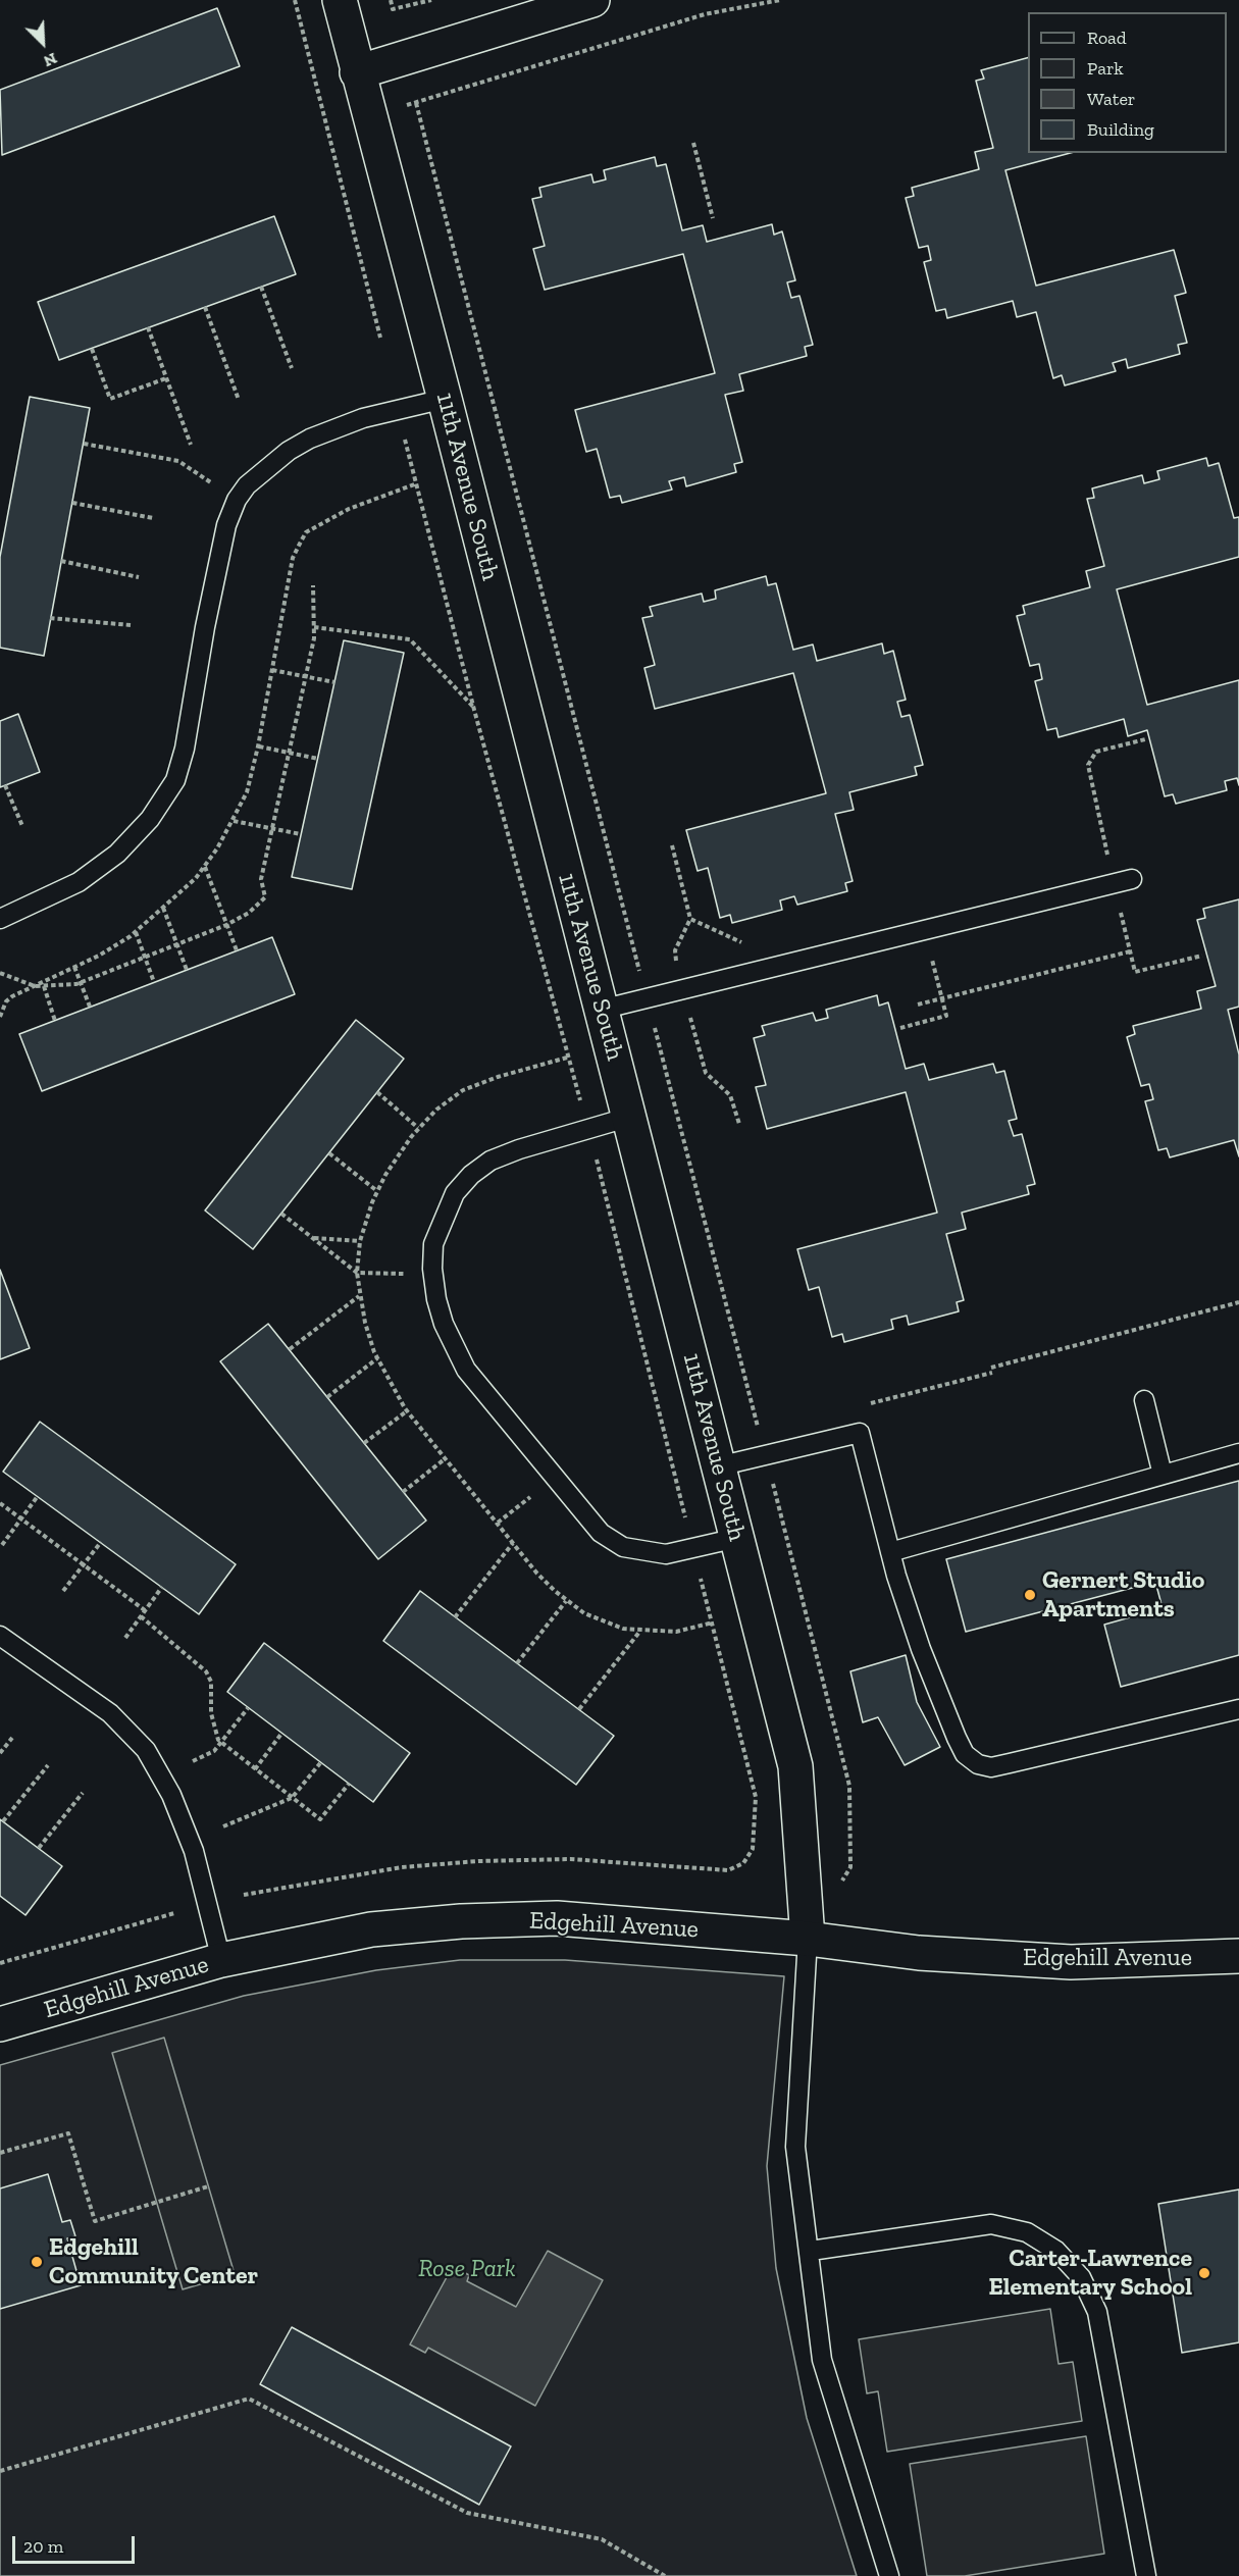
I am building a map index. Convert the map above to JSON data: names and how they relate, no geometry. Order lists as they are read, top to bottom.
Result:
{
  "streets": {
    "street": ["11th Avenue South", "Edgehill Avenue"]
  },
  "crossings": [
    ["11th Avenue South", "Edgehill Avenue"]
  ],
  "parks": ["Rose Park"],
  "places": ["Gernert Studio Apartments", "Edgehill Community Center", "Carter-Lawrence Elementary School"],
  "legend": [
    "Road",
    "Park",
    "Water",
    "Building"
  ],
  "scale_bar": "20 m",
  "north": "bottom right"
}
